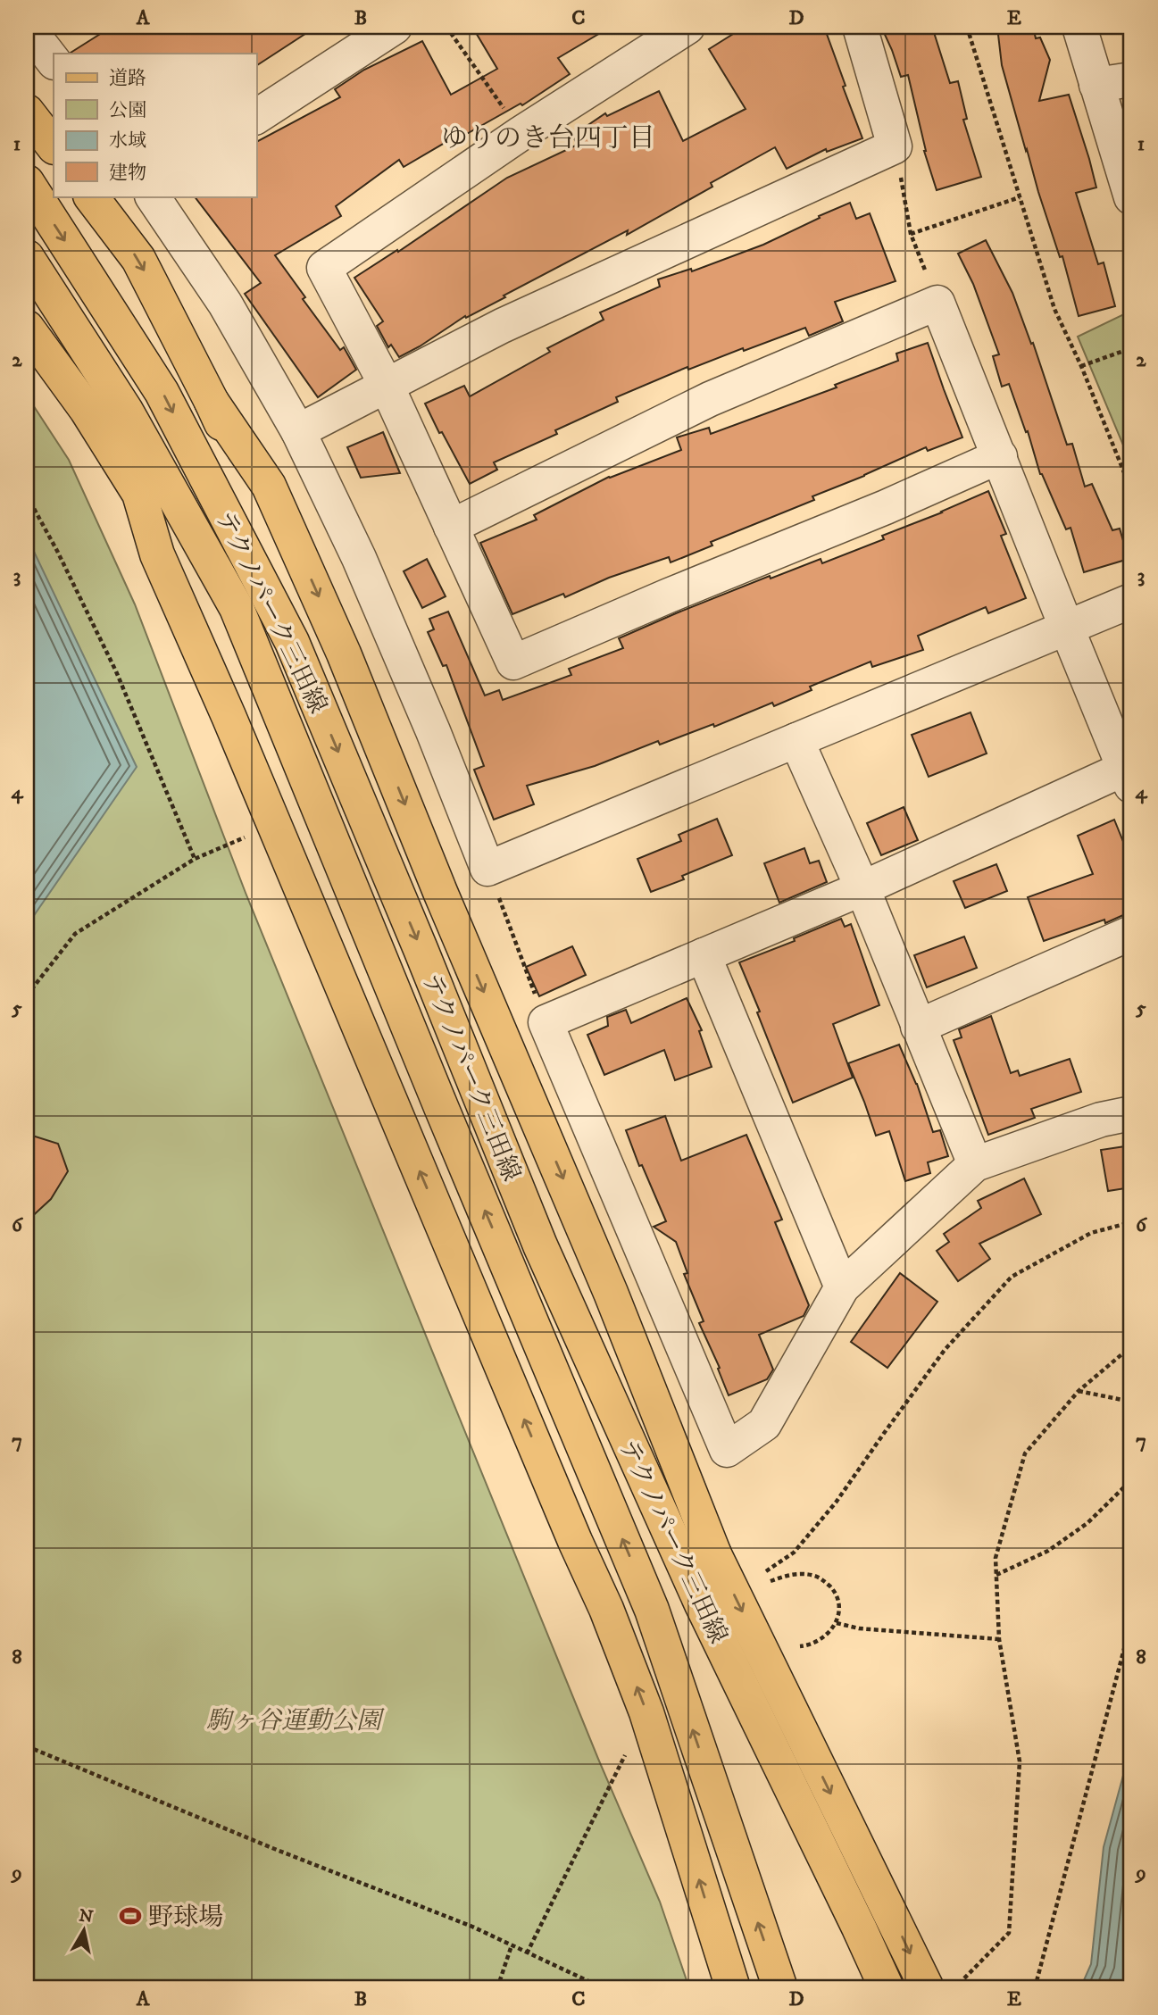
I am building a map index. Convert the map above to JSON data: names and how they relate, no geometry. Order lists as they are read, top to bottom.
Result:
{
  "streets": {
    "main road": ["テクノパーク三田線"]
  },
  "districts": ["ゆりのき台四丁目"],
  "parks": ["駒ヶ谷運動公園"],
  "places": {
    "sports": ["野球場"]
  },
  "legend": [
    "道路",
    "公園",
    "水域",
    "建物"
  ],
  "north": "top",
  "grid": {
    "columns": [
      "A",
      "B",
      "C",
      "D",
      "E"
    ],
    "rows": [
      "1",
      "2",
      "3",
      "4",
      "5",
      "6",
      "7",
      "8",
      "9"
    ]
  }
}
